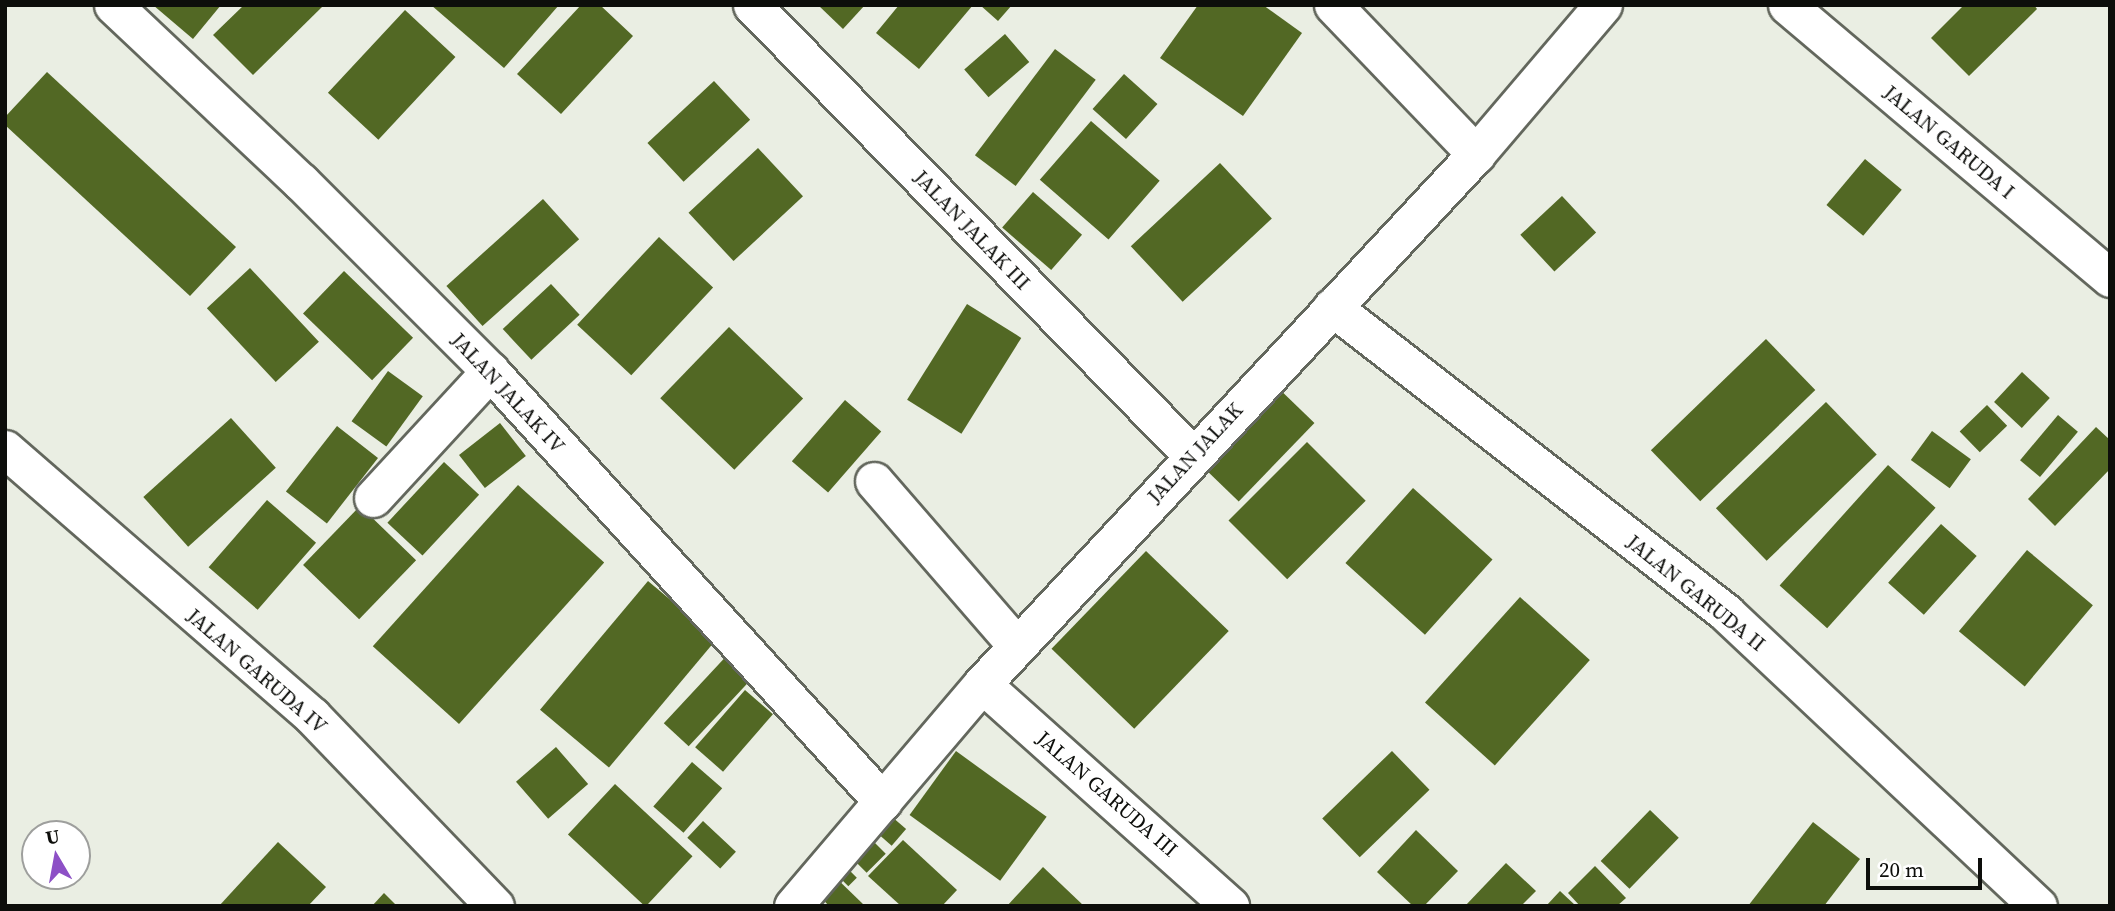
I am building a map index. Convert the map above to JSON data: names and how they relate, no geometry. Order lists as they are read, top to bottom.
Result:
{
  "streets": {
    "street": [
      "JALAN GARUDA I",
      "JALAN JALAK III",
      "JALAN JALAK IV",
      "JALAN JALAK",
      "JALAN GARUDA II",
      "JALAN GARUDA IV",
      "JALAN GARUDA III"
    ]
  },
  "crossings": [
    ["JALAN JALAK III", "JALAN JALAK"],
    ["JALAN JALAK IV", "JALAN JALAK"],
    ["JALAN JALAK", "JALAN GARUDA II"],
    ["JALAN JALAK", "JALAN GARUDA III"]
  ],
  "scale_bar": "20 m",
  "north": "top"
}
